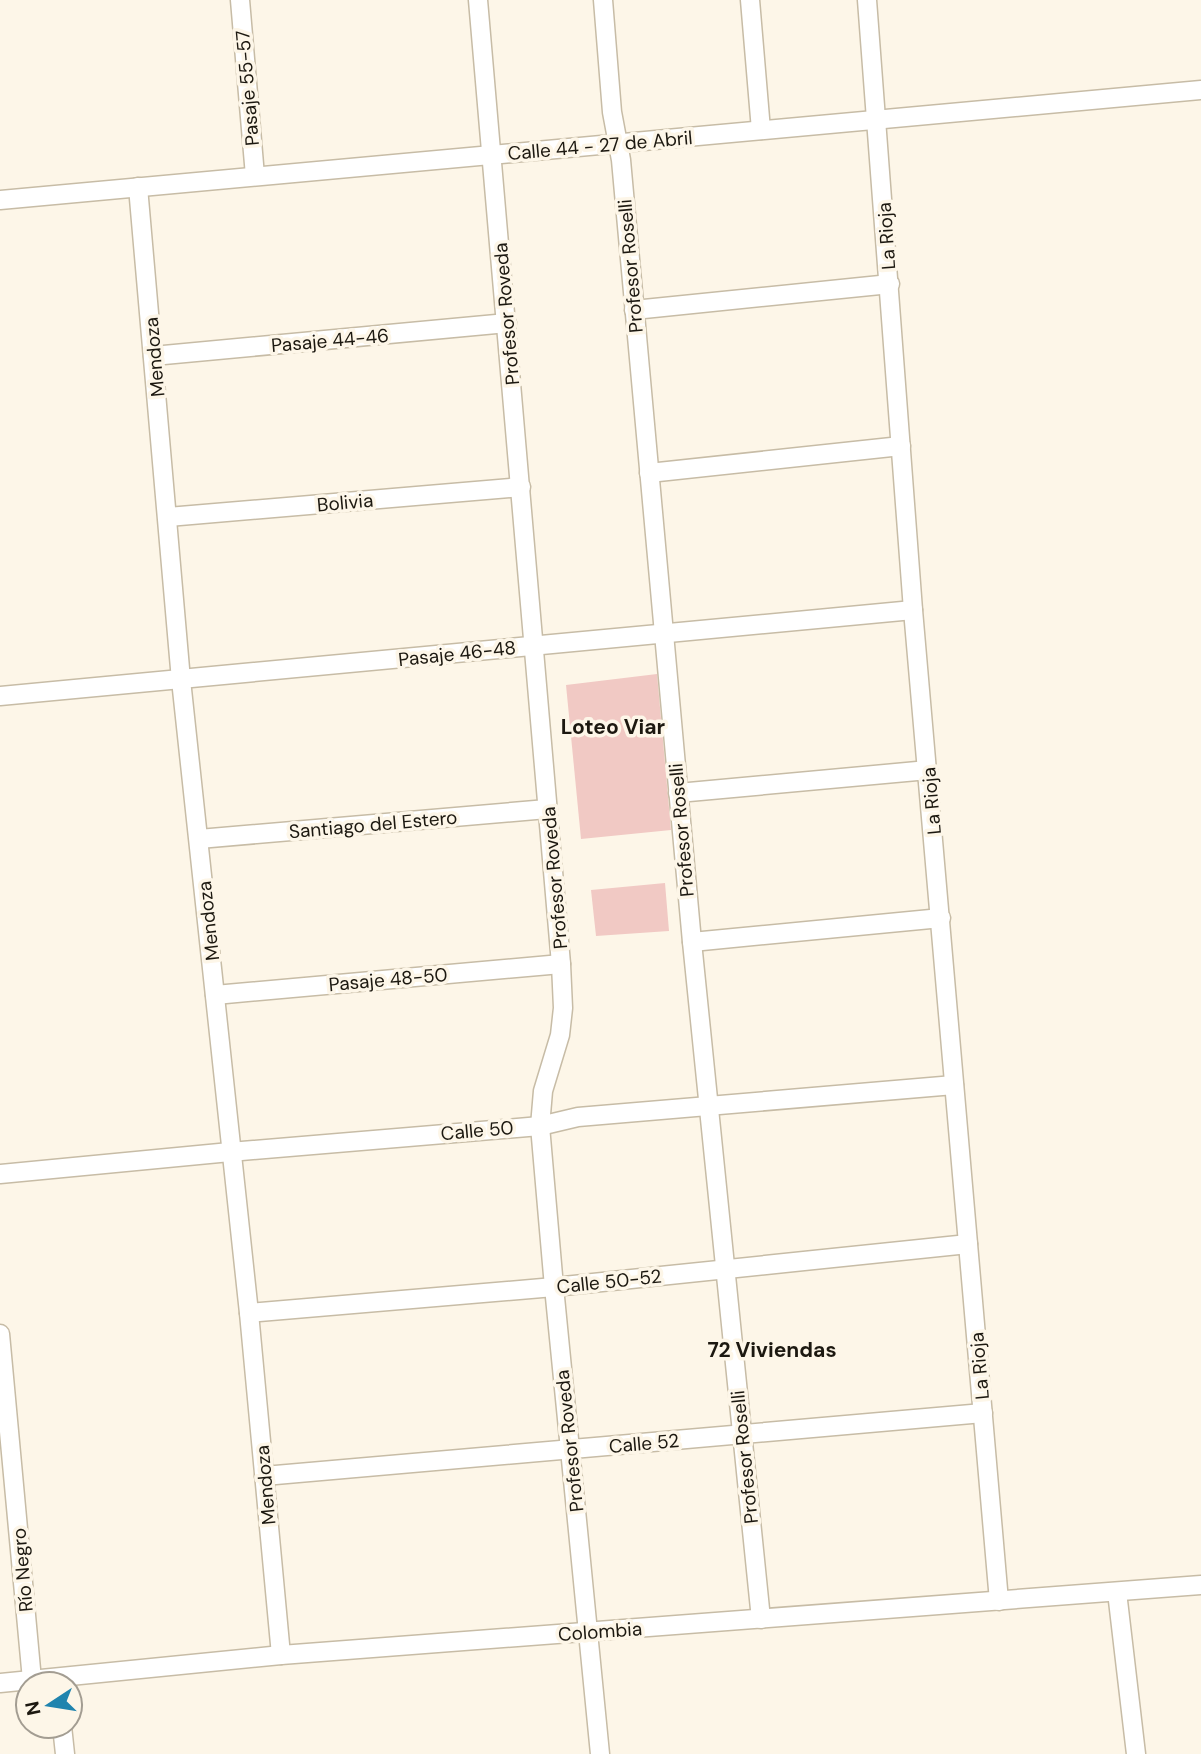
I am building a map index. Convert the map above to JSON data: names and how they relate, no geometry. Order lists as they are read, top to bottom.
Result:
{
  "streets": {
    "street": [
      "Pasaje 55-57",
      "Calle 44 - 27 de Abril",
      "La Rioja",
      "Profesor Roselli",
      "Profesor Roveda",
      "Pasaje 44-46",
      "Mendoza",
      "Bolivia",
      "Pasaje 46-48",
      "Santiago del Estero",
      "Pasaje 48-50",
      "Calle 50",
      "Calle 50-52",
      "Calle 52",
      "Río Negro",
      "Colombia"
    ]
  },
  "crossings": [
    ["Pasaje 55-57", "Calle 44 - 27 de Abril"],
    ["Calle 44 - 27 de Abril", "La Rioja"],
    ["Calle 44 - 27 de Abril", "Profesor Roselli"],
    ["Calle 44 - 27 de Abril", "Profesor Roveda"],
    ["Calle 44 - 27 de Abril", "Mendoza"],
    ["La Rioja", "Pasaje 46-48"],
    ["La Rioja", "Calle 50"],
    ["La Rioja", "Calle 50-52"],
    ["La Rioja", "Calle 52"],
    ["La Rioja", "Colombia"],
    ["Profesor Roselli", "Pasaje 46-48"],
    ["Profesor Roselli", "Calle 50"],
    ["Profesor Roselli", "Calle 50-52"],
    ["Profesor Roselli", "Calle 52"],
    ["Profesor Roselli", "Colombia"],
    ["Profesor Roveda", "Pasaje 44-46"],
    ["Profesor Roveda", "Bolivia"],
    ["Profesor Roveda", "Pasaje 46-48"],
    ["Profesor Roveda", "Santiago del Estero"],
    ["Profesor Roveda", "Pasaje 48-50"],
    ["Profesor Roveda", "Calle 50"],
    ["Profesor Roveda", "Calle 50-52"],
    ["Profesor Roveda", "Calle 52"],
    ["Profesor Roveda", "Colombia"],
    ["Pasaje 44-46", "Mendoza"],
    ["Mendoza", "Bolivia"],
    ["Mendoza", "Pasaje 46-48"],
    ["Mendoza", "Santiago del Estero"],
    ["Mendoza", "Pasaje 48-50"],
    ["Mendoza", "Calle 50"],
    ["Mendoza", "Calle 50-52"],
    ["Mendoza", "Calle 52"],
    ["Mendoza", "Colombia"]
  ],
  "districts": ["Loteo Viar", "72 Viviendas"],
  "north": "left"
}
